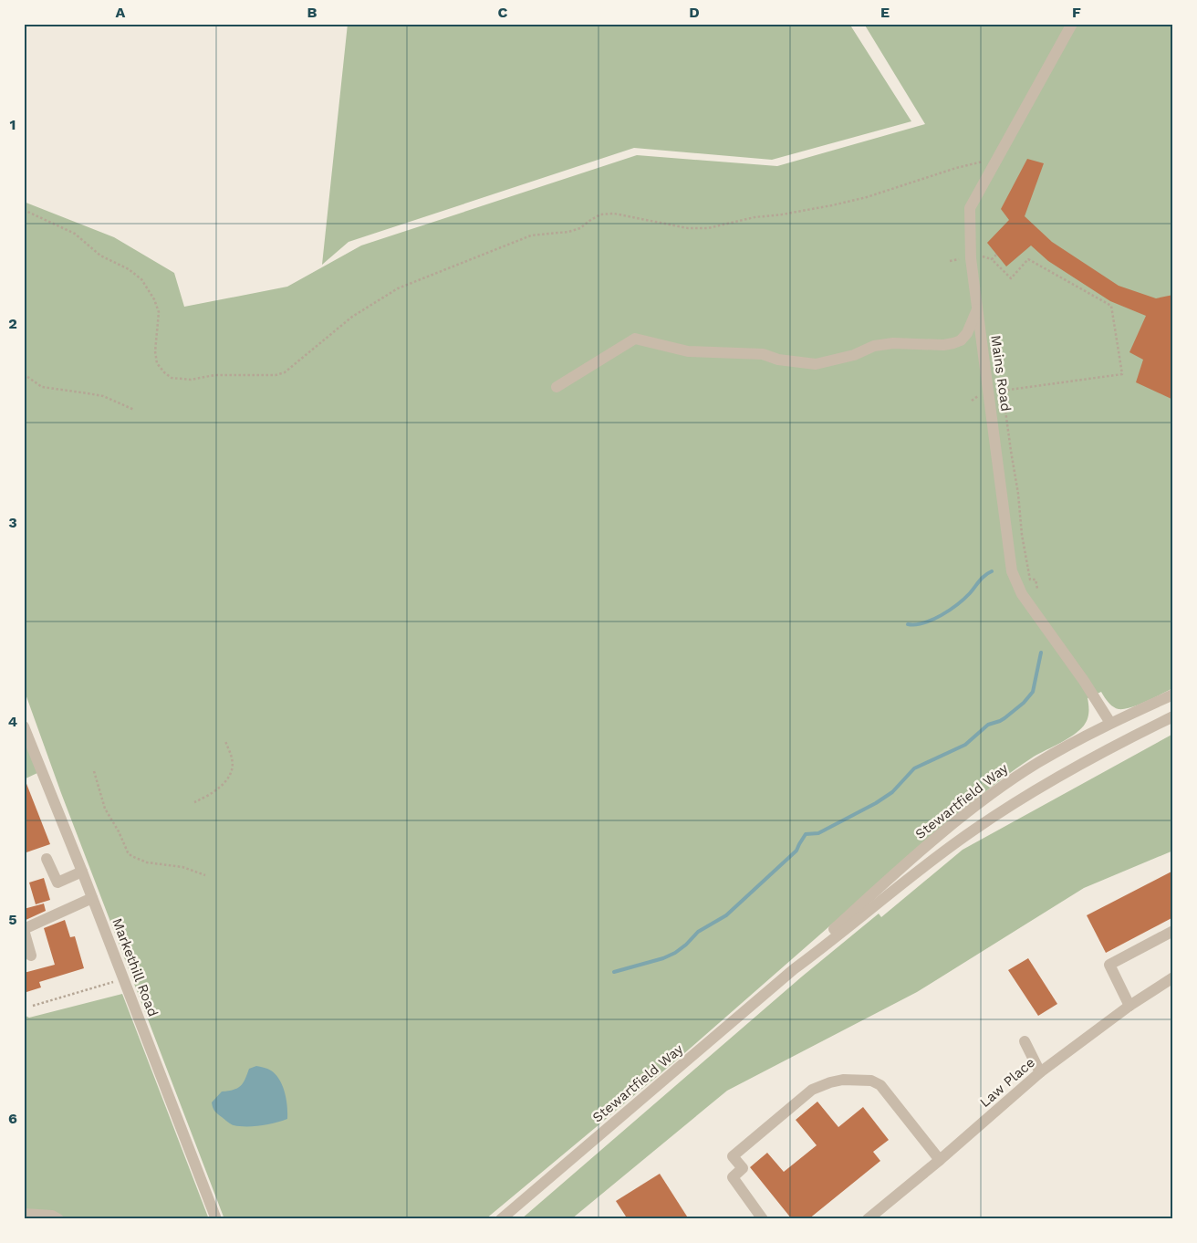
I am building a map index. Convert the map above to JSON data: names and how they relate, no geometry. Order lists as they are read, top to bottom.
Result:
{
  "streets": {
    "street": [
      "Mains Road",
      "Stewartfield Way",
      "Markethill Road",
      "Law Place"
    ]
  },
  "crossings": [
    ["Mains Road", "Stewartfield Way"]
  ],
  "grid": {
    "columns": [
      "A",
      "B",
      "C",
      "D",
      "E",
      "F"
    ],
    "rows": [
      "1",
      "2",
      "3",
      "4",
      "5",
      "6"
    ]
  }
}
